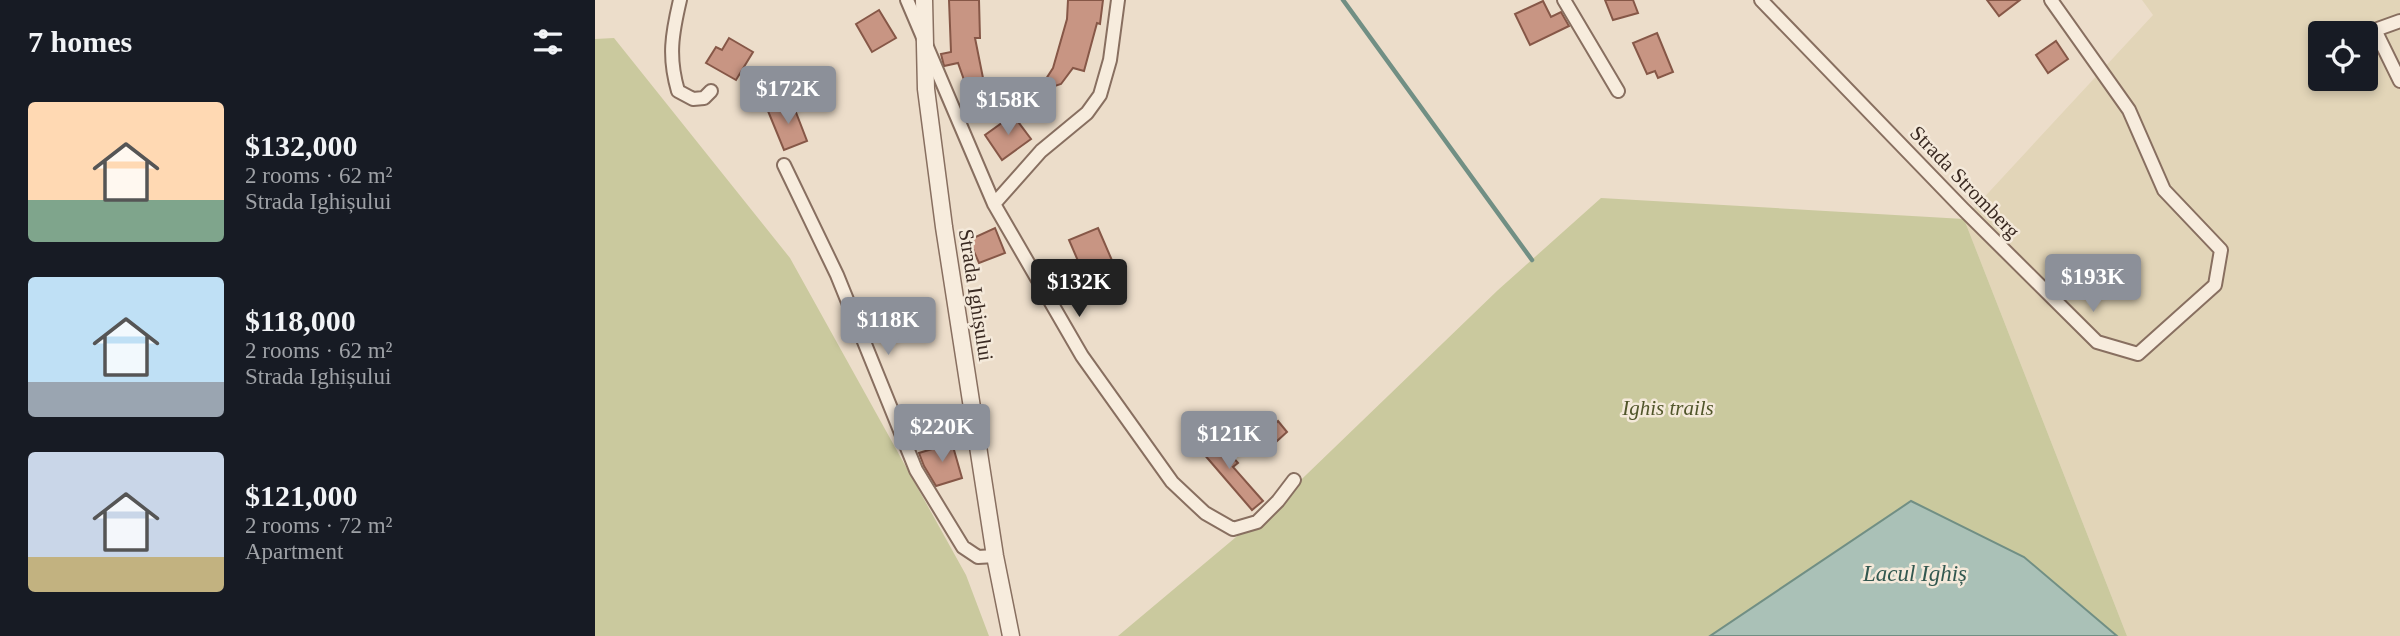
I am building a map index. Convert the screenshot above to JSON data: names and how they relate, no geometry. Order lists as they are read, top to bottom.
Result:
{
  "streets": {
    "street": ["Strada Stromberg", "Strada Ighișului"]
  },
  "water": ["Lacul Ighiș"],
  "parks": ["Ighis trails"],
  "page": {
    "heading": "7 homes",
    "price": [
      "$172K",
      "$158K",
      "$193K",
      "$132K",
      "$118K",
      "$220K",
      "$121K"
    ],
    "list": [
      {
        "name": "$132,000",
        "note": "2 rooms · 62 m² · Strada Ighișului"
      },
      {
        "name": "$118,000",
        "note": "2 rooms · 62 m² · Strada Ighișului"
      },
      {
        "name": "$121,000",
        "note": "2 rooms · 72 m² · Apartment"
      }
    ]
  }
}
